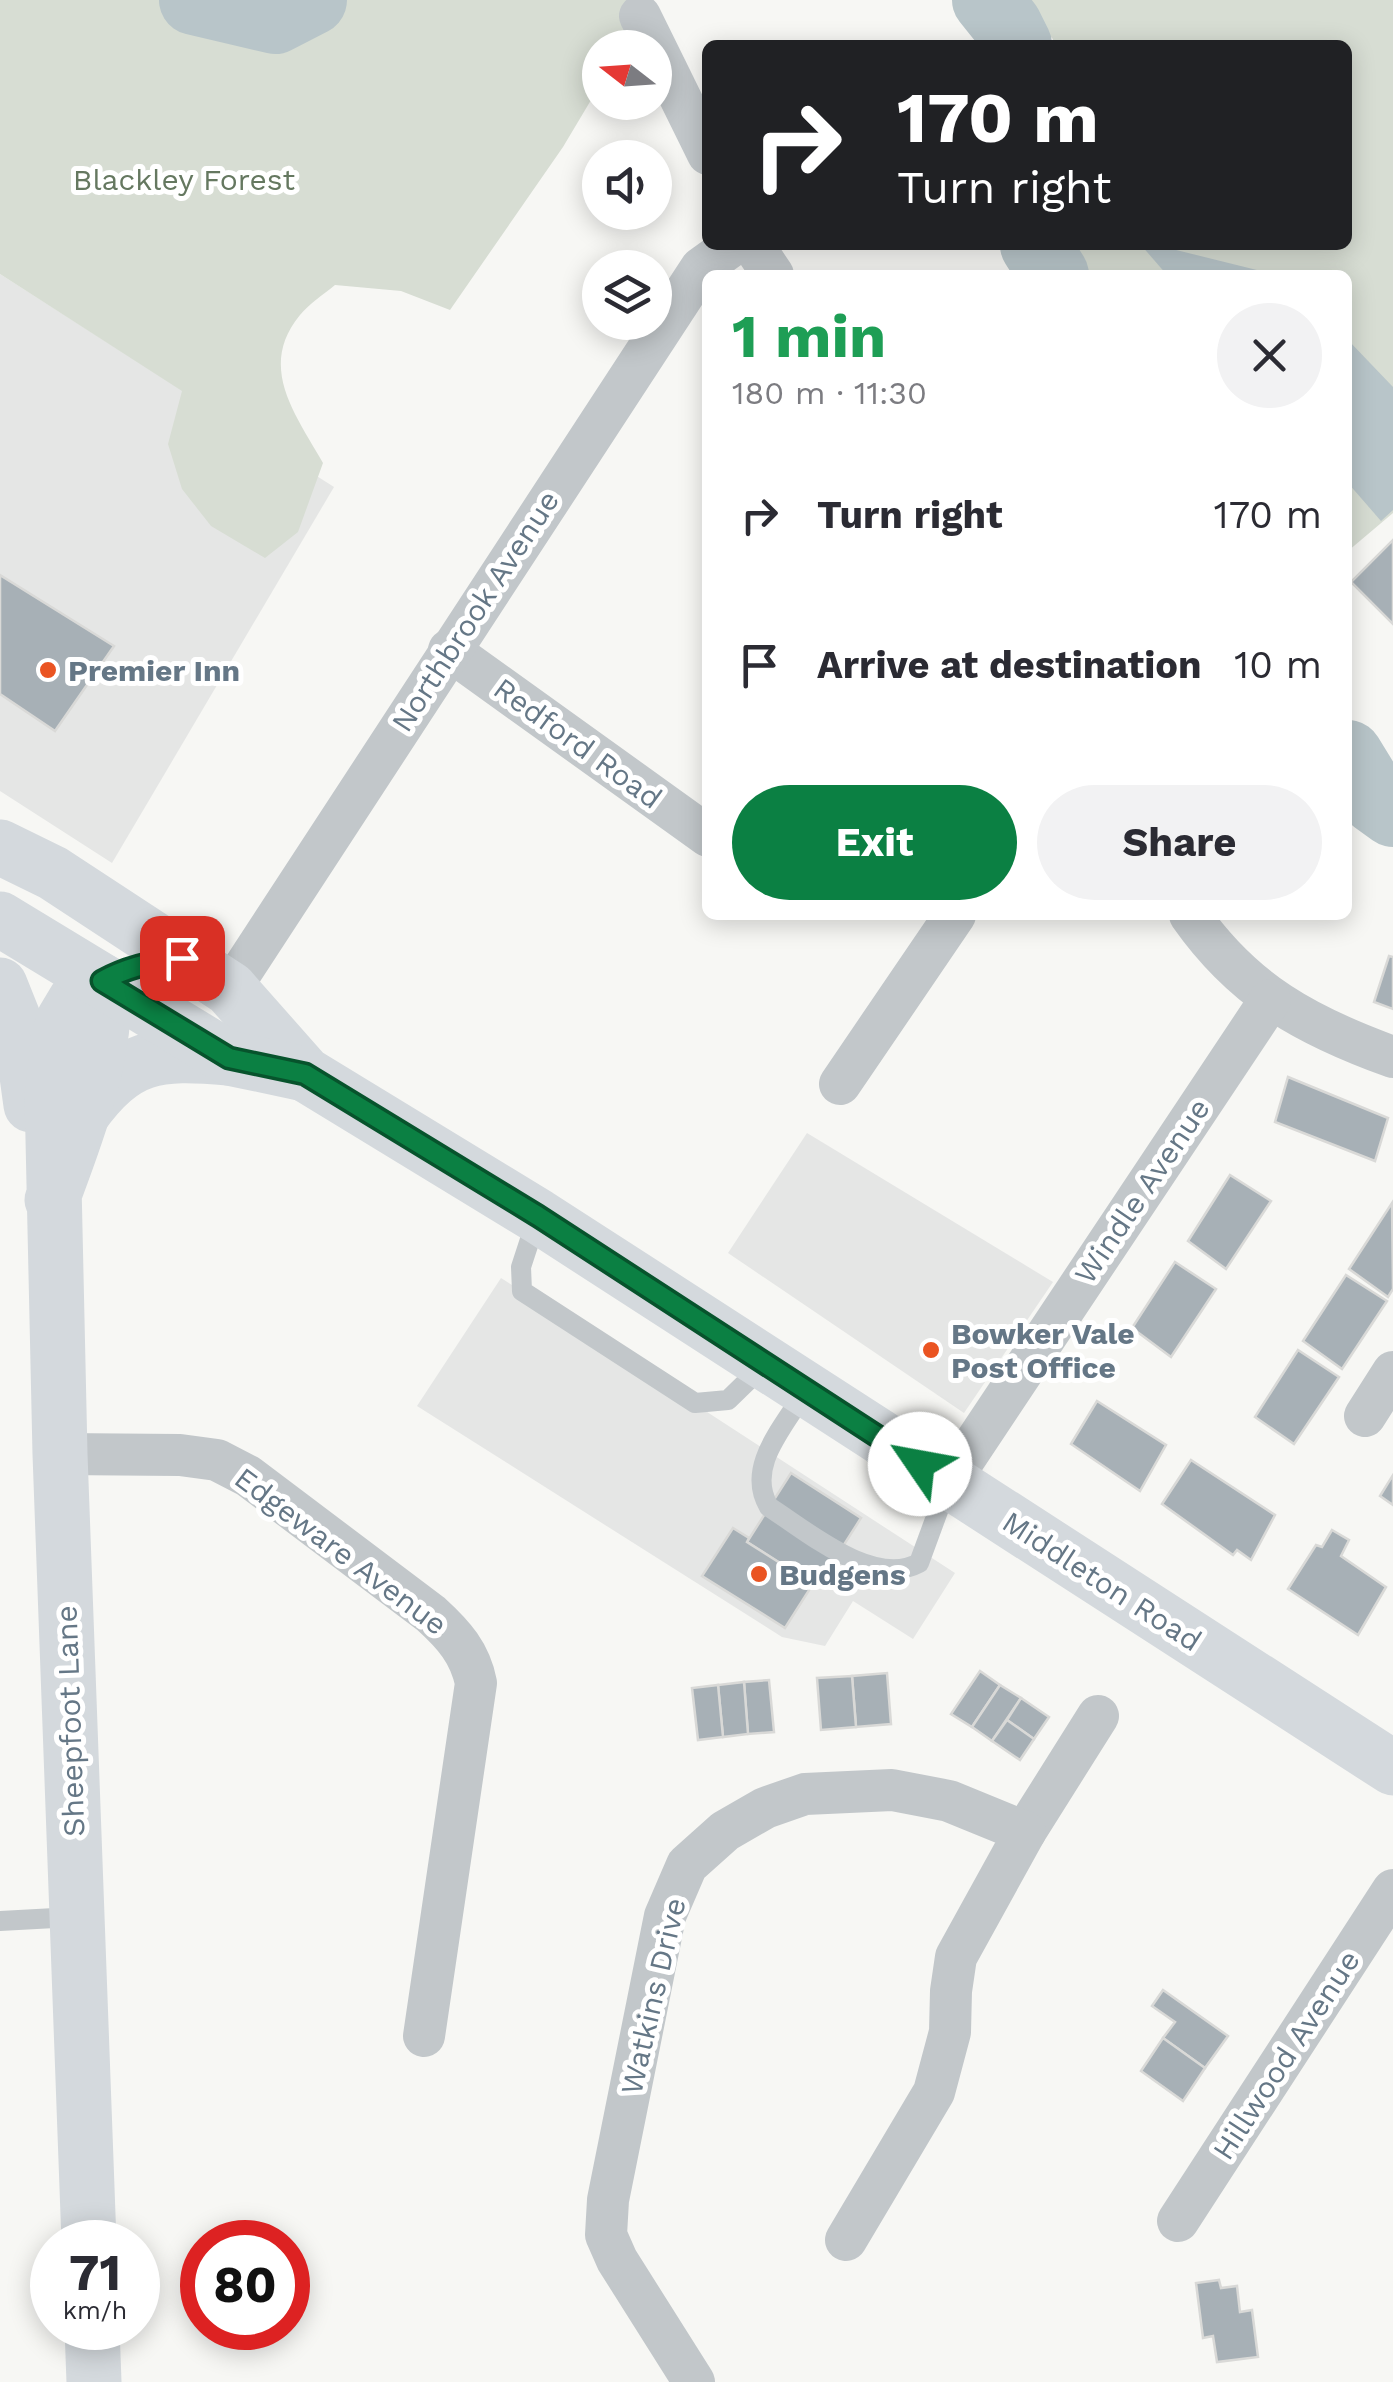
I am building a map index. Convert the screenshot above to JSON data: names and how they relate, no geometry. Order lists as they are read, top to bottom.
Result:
{
  "streets": {
    "main road": ["Middleton Road", "Sheepfoot Lane"],
    "street": [
      "Northbrook Avenue",
      "Redford Road",
      "Windle Avenue",
      "Edgeware Avenue",
      "Watkins Drive",
      "Hillwood Avenue"
    ]
  },
  "crossings": [
    ["Northbrook Avenue", "Redford Road"],
    ["Northbrook Avenue", "Middleton Road"],
    ["Windle Avenue", "Middleton Road"],
    ["Edgeware Avenue", "Sheepfoot Lane"],
    ["Middleton Road", "Sheepfoot Lane"]
  ],
  "parks": ["Blackley Forest"],
  "places": ["Premier Inn", "Bowker Vale Post Office", "Budgens"],
  "north": "left",
  "page": {
    "turn": ["170 m", "Turn right"],
    "heading": ["1 min", "180 m · 11:30"],
    "list": [
      {
        "name": "Turn right",
        "value": "170 m"
      },
      {
        "name": "Arrive at destination",
        "value": "10 m"
      }
    ],
    "buttons": ["Exit", "Share"],
    "speed": "71 km/h",
    "limit": "80"
  }
}
